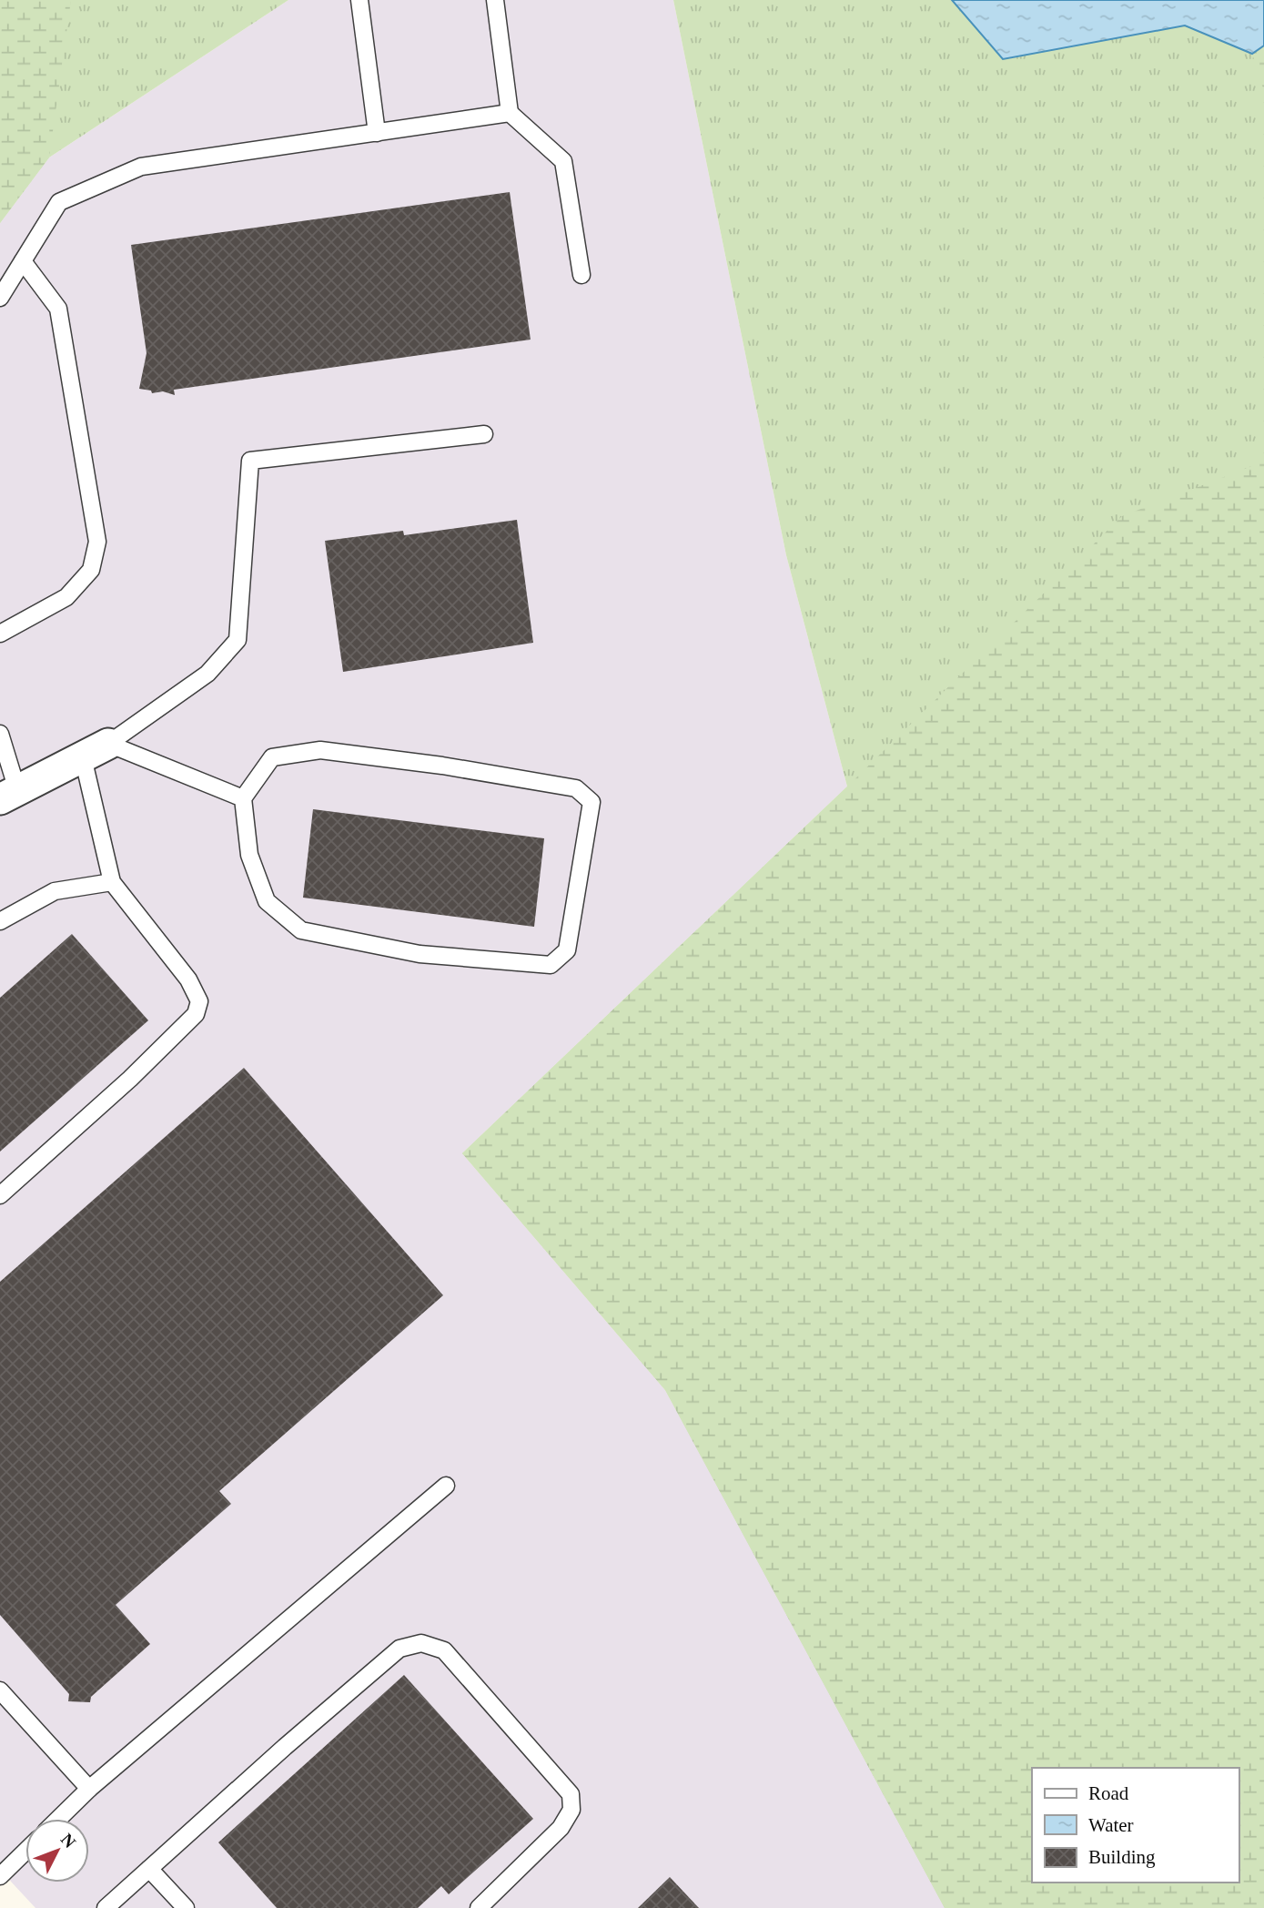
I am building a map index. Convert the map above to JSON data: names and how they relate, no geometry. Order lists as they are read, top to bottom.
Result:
{
  "legend": ["Road", "Water", "Building"],
  "north": "top right"
}
